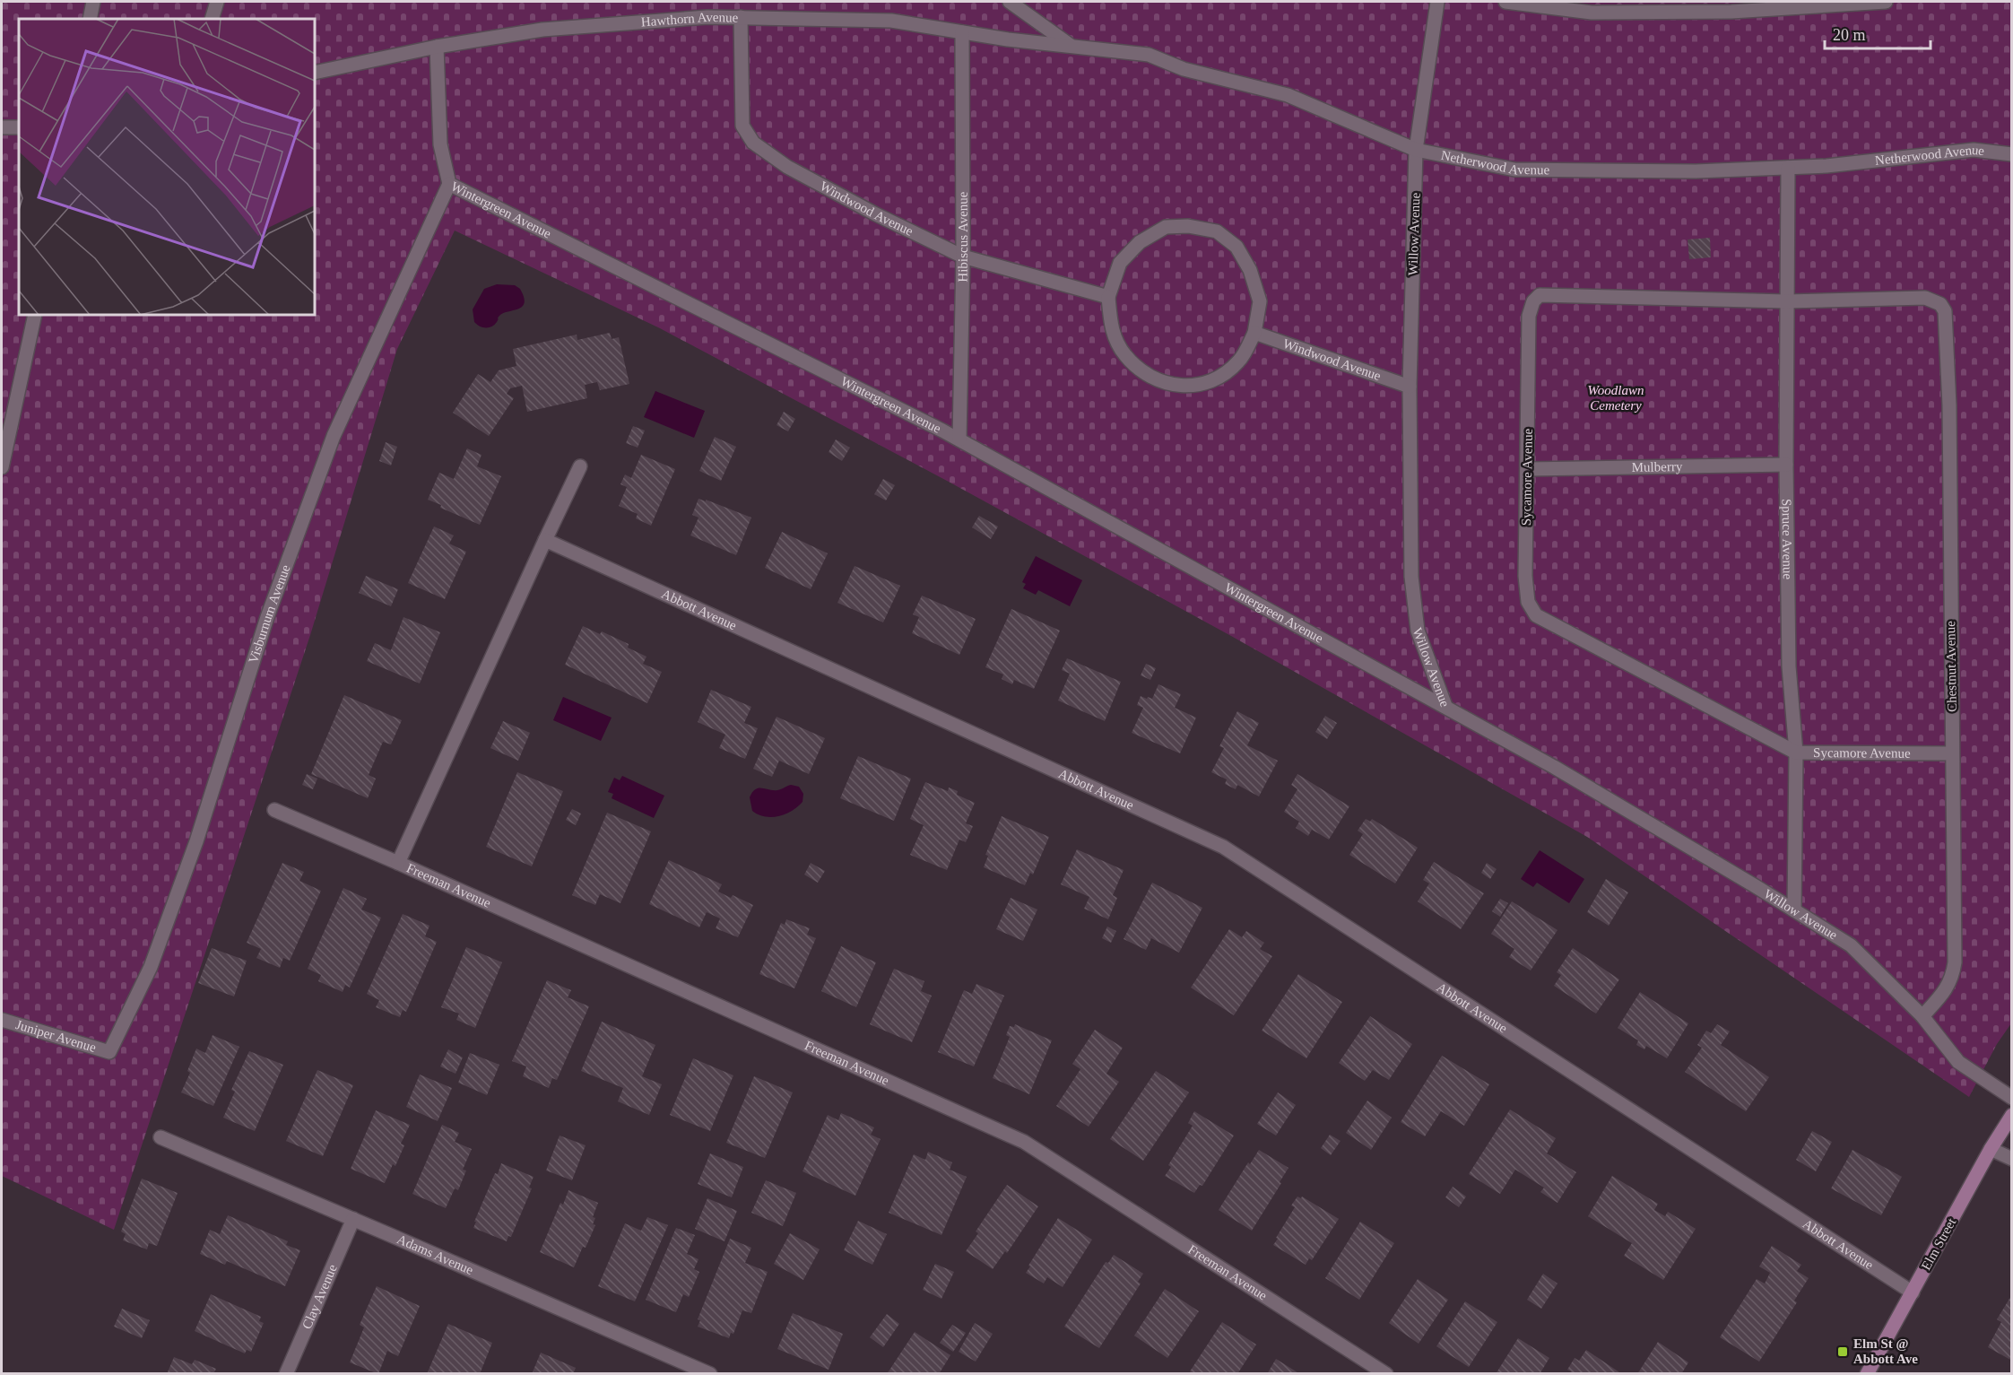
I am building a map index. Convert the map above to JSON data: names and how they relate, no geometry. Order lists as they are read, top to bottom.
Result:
{
  "streets": {
    "main road": ["Elm Street"],
    "street": [
      "Hawthorn Avenue",
      "Netherwood Avenue",
      "Wintergreen Avenue",
      "Windwood Avenue",
      "Willow Avenue",
      "Hibiscus Avenue",
      "Mulberry",
      "Sycamore Avenue",
      "Spruce Avenue",
      "Abbott Avenue",
      "Visburnum Avenue",
      "Chestnut Avenue",
      "Freeman Avenue",
      "Juniper Avenue",
      "Adams Avenue",
      "Clay Avenue"
    ]
  },
  "crossings": [
    ["Hawthorn Avenue", "Netherwood Avenue"],
    ["Hawthorn Avenue", "Wintergreen Avenue"],
    ["Hawthorn Avenue", "Windwood Avenue"],
    ["Hawthorn Avenue", "Hibiscus Avenue"],
    ["Netherwood Avenue", "Willow Avenue"],
    ["Netherwood Avenue", "Spruce Avenue"],
    ["Wintergreen Avenue", "Willow Avenue"],
    ["Wintergreen Avenue", "Hibiscus Avenue"],
    ["Wintergreen Avenue", "Visburnum Avenue"],
    ["Windwood Avenue", "Willow Avenue"],
    ["Windwood Avenue", "Hibiscus Avenue"],
    ["Willow Avenue", "Spruce Avenue"],
    ["Willow Avenue", "Chestnut Avenue"],
    ["Mulberry", "Sycamore Avenue"],
    ["Mulberry", "Spruce Avenue"],
    ["Sycamore Avenue", "Spruce Avenue"],
    ["Sycamore Avenue", "Chestnut Avenue"],
    ["Abbott Avenue", "Elm Street"],
    ["Visburnum Avenue", "Juniper Avenue"],
    ["Adams Avenue", "Clay Avenue"]
  ],
  "parks": ["Woodlawn Cemetery"],
  "places": {
    "transit": ["Elm St @ Abbott Ave"]
  },
  "scale_bar": "20 m"
}
